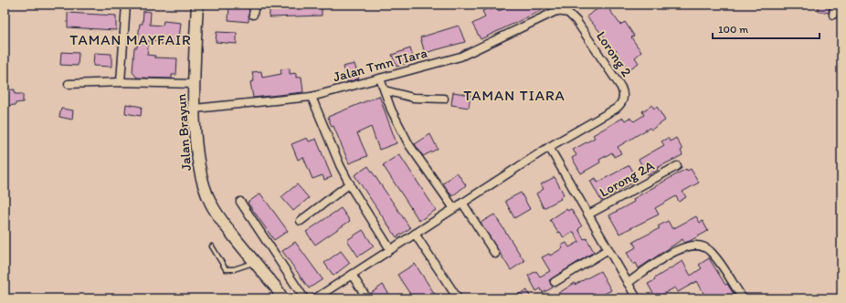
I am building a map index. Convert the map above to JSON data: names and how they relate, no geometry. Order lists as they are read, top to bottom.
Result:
{
  "streets": {
    "main road": ["Jalan Brayun"],
    "street": ["Lorong 2", "Jalan Tmn TIara", "Lorong 2A"]
  },
  "crossings": [
    ["Lorong 2", "Jalan Tmn TIara"],
    ["Jalan Tmn TIara", "Jalan Brayun"]
  ],
  "districts": ["TAMAN MAYFAIR", "TAMAN TIARA"],
  "scale_bar": "100 m"
}
